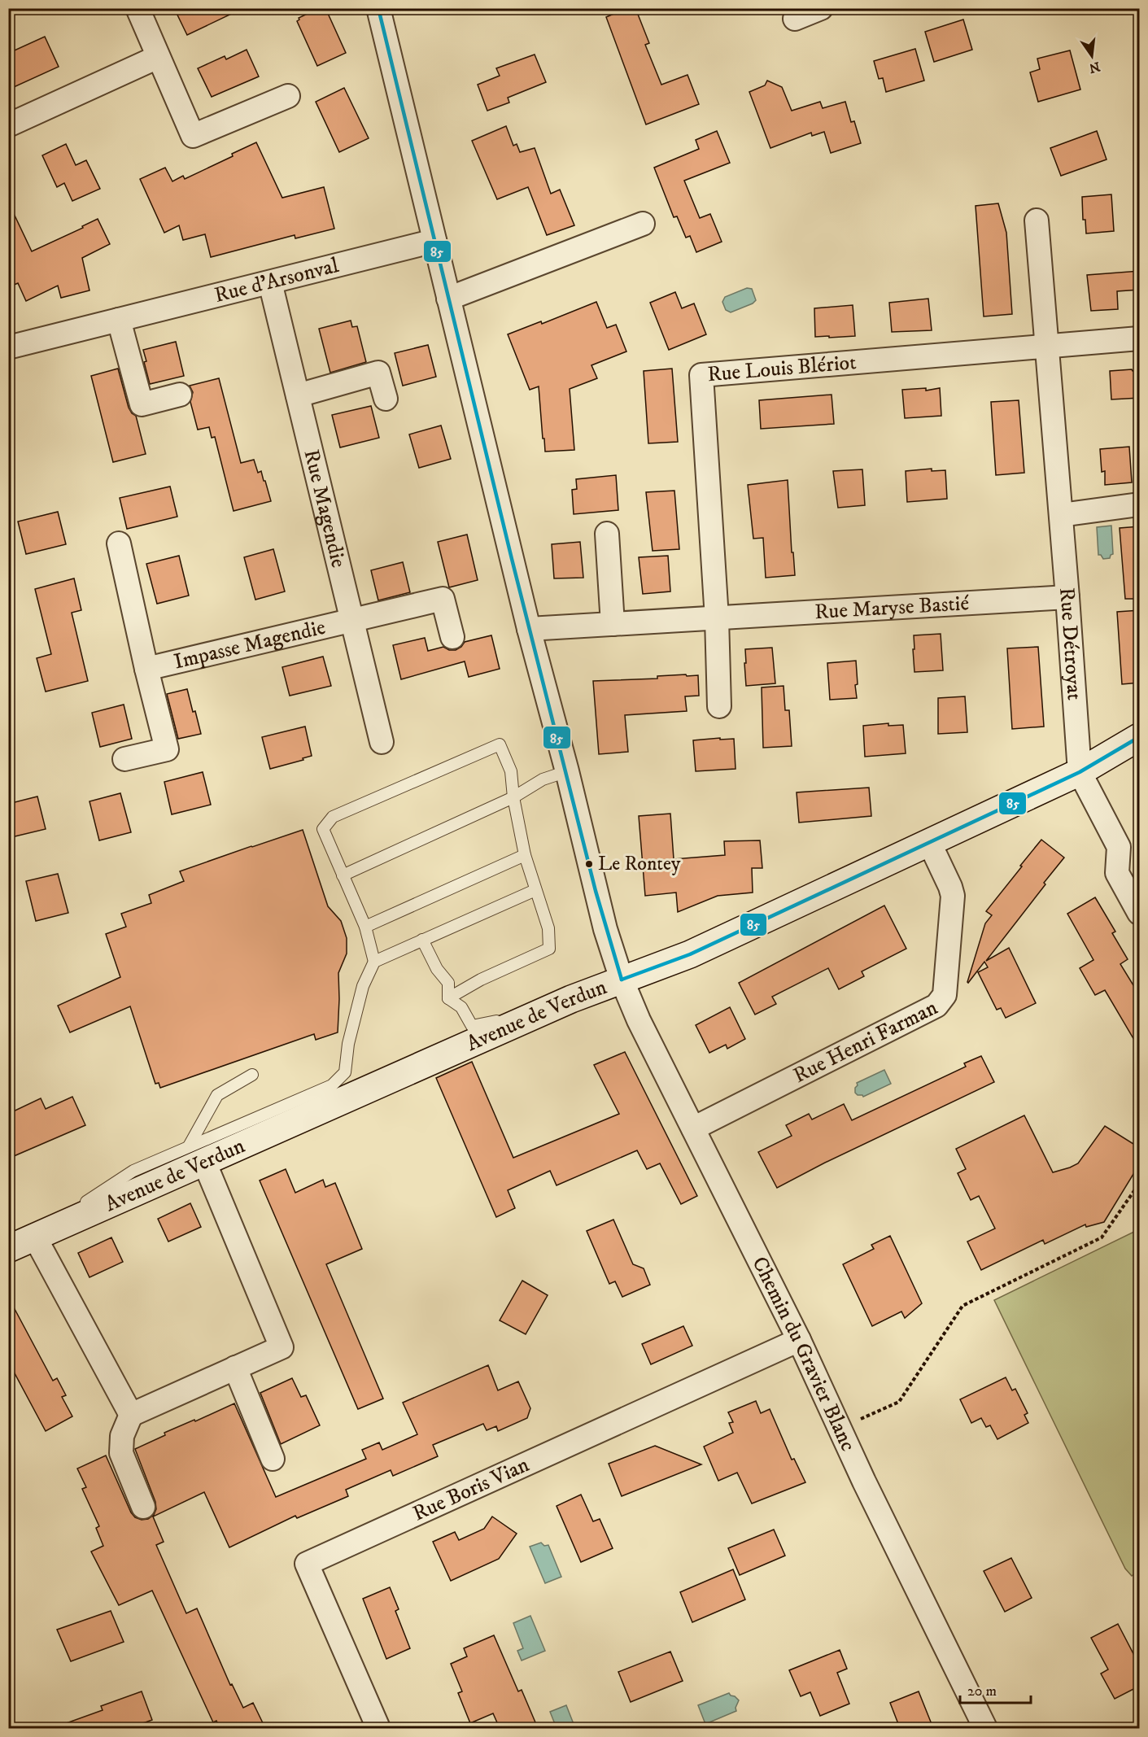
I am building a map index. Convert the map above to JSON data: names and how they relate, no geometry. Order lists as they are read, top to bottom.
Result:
{
  "streets": {
    "main road": ["Avenue de Verdun"],
    "street": [
      "Rue d'Arsonval",
      "Rue Louis Blériot",
      "Rue Magendie",
      "Rue Maryse Bastié",
      "Rue Détroyat",
      "Impasse Magendie",
      "Rue Henri Farman",
      "Chemin du Gravier Blanc",
      "Rue Boris Vian"
    ]
  },
  "crossings": [
    ["Rue d'Arsonval", "Rue Magendie"],
    ["Rue d'Arsonval", "Chemin du Gravier Blanc"],
    ["Rue Louis Blériot", "Rue Maryse Bastié"],
    ["Rue Louis Blériot", "Rue Détroyat"],
    ["Rue Magendie", "Impasse Magendie"],
    ["Rue Maryse Bastié", "Rue Détroyat"],
    ["Rue Maryse Bastié", "Chemin du Gravier Blanc"],
    ["Rue Détroyat", "Avenue de Verdun"],
    ["Avenue de Verdun", "Rue Henri Farman"],
    ["Avenue de Verdun", "Chemin du Gravier Blanc"],
    ["Rue Henri Farman", "Chemin du Gravier Blanc"],
    ["Chemin du Gravier Blanc", "Rue Boris Vian"]
  ],
  "places": ["Le Rontey"],
  "lines": ["transit line 85"],
  "scale_bar": "20 m",
  "north": "bottom"
}
